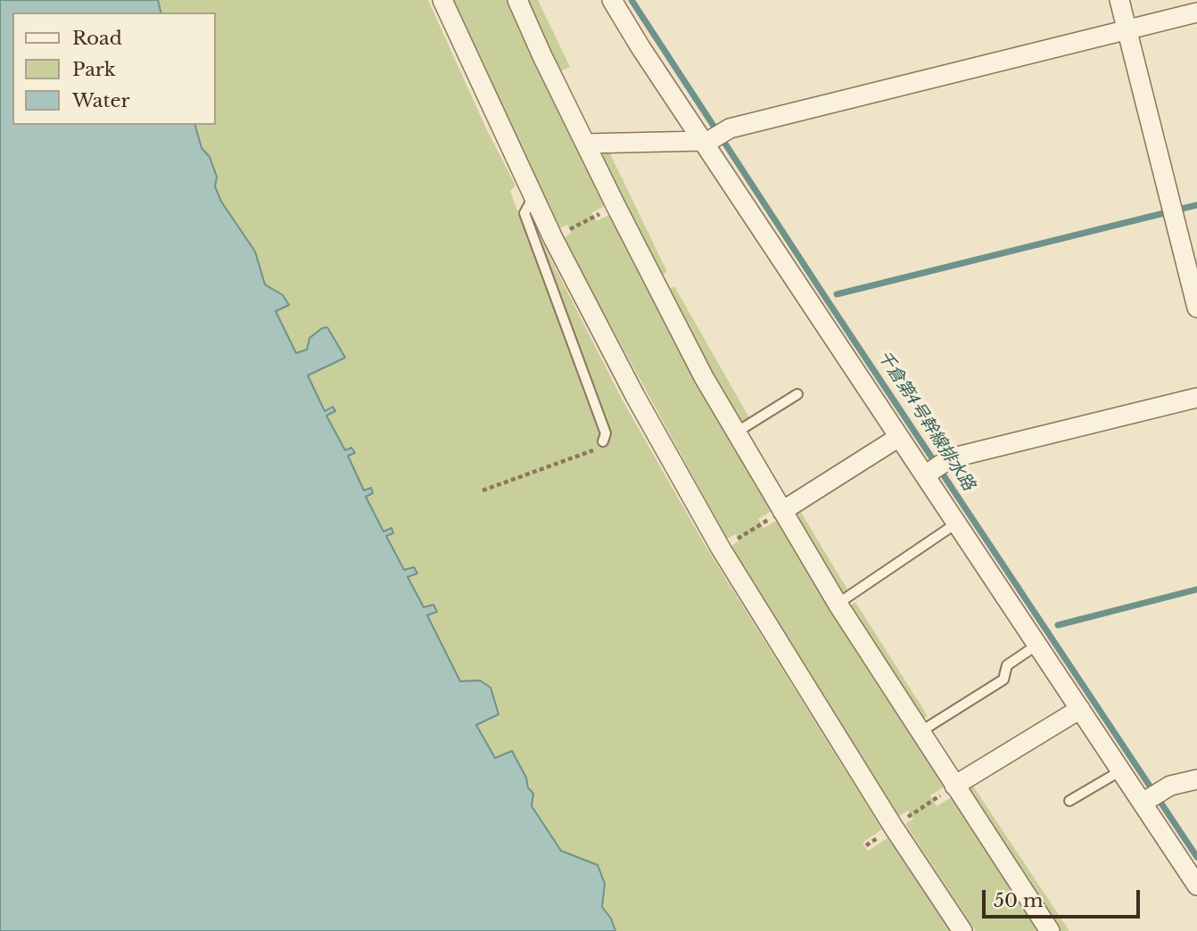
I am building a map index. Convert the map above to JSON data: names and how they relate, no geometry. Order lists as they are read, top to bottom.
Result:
{
  "water": ["千倉第4号幹線排水路"],
  "legend": ["Road", "Park", "Water"],
  "scale_bar": "50 m"
}
